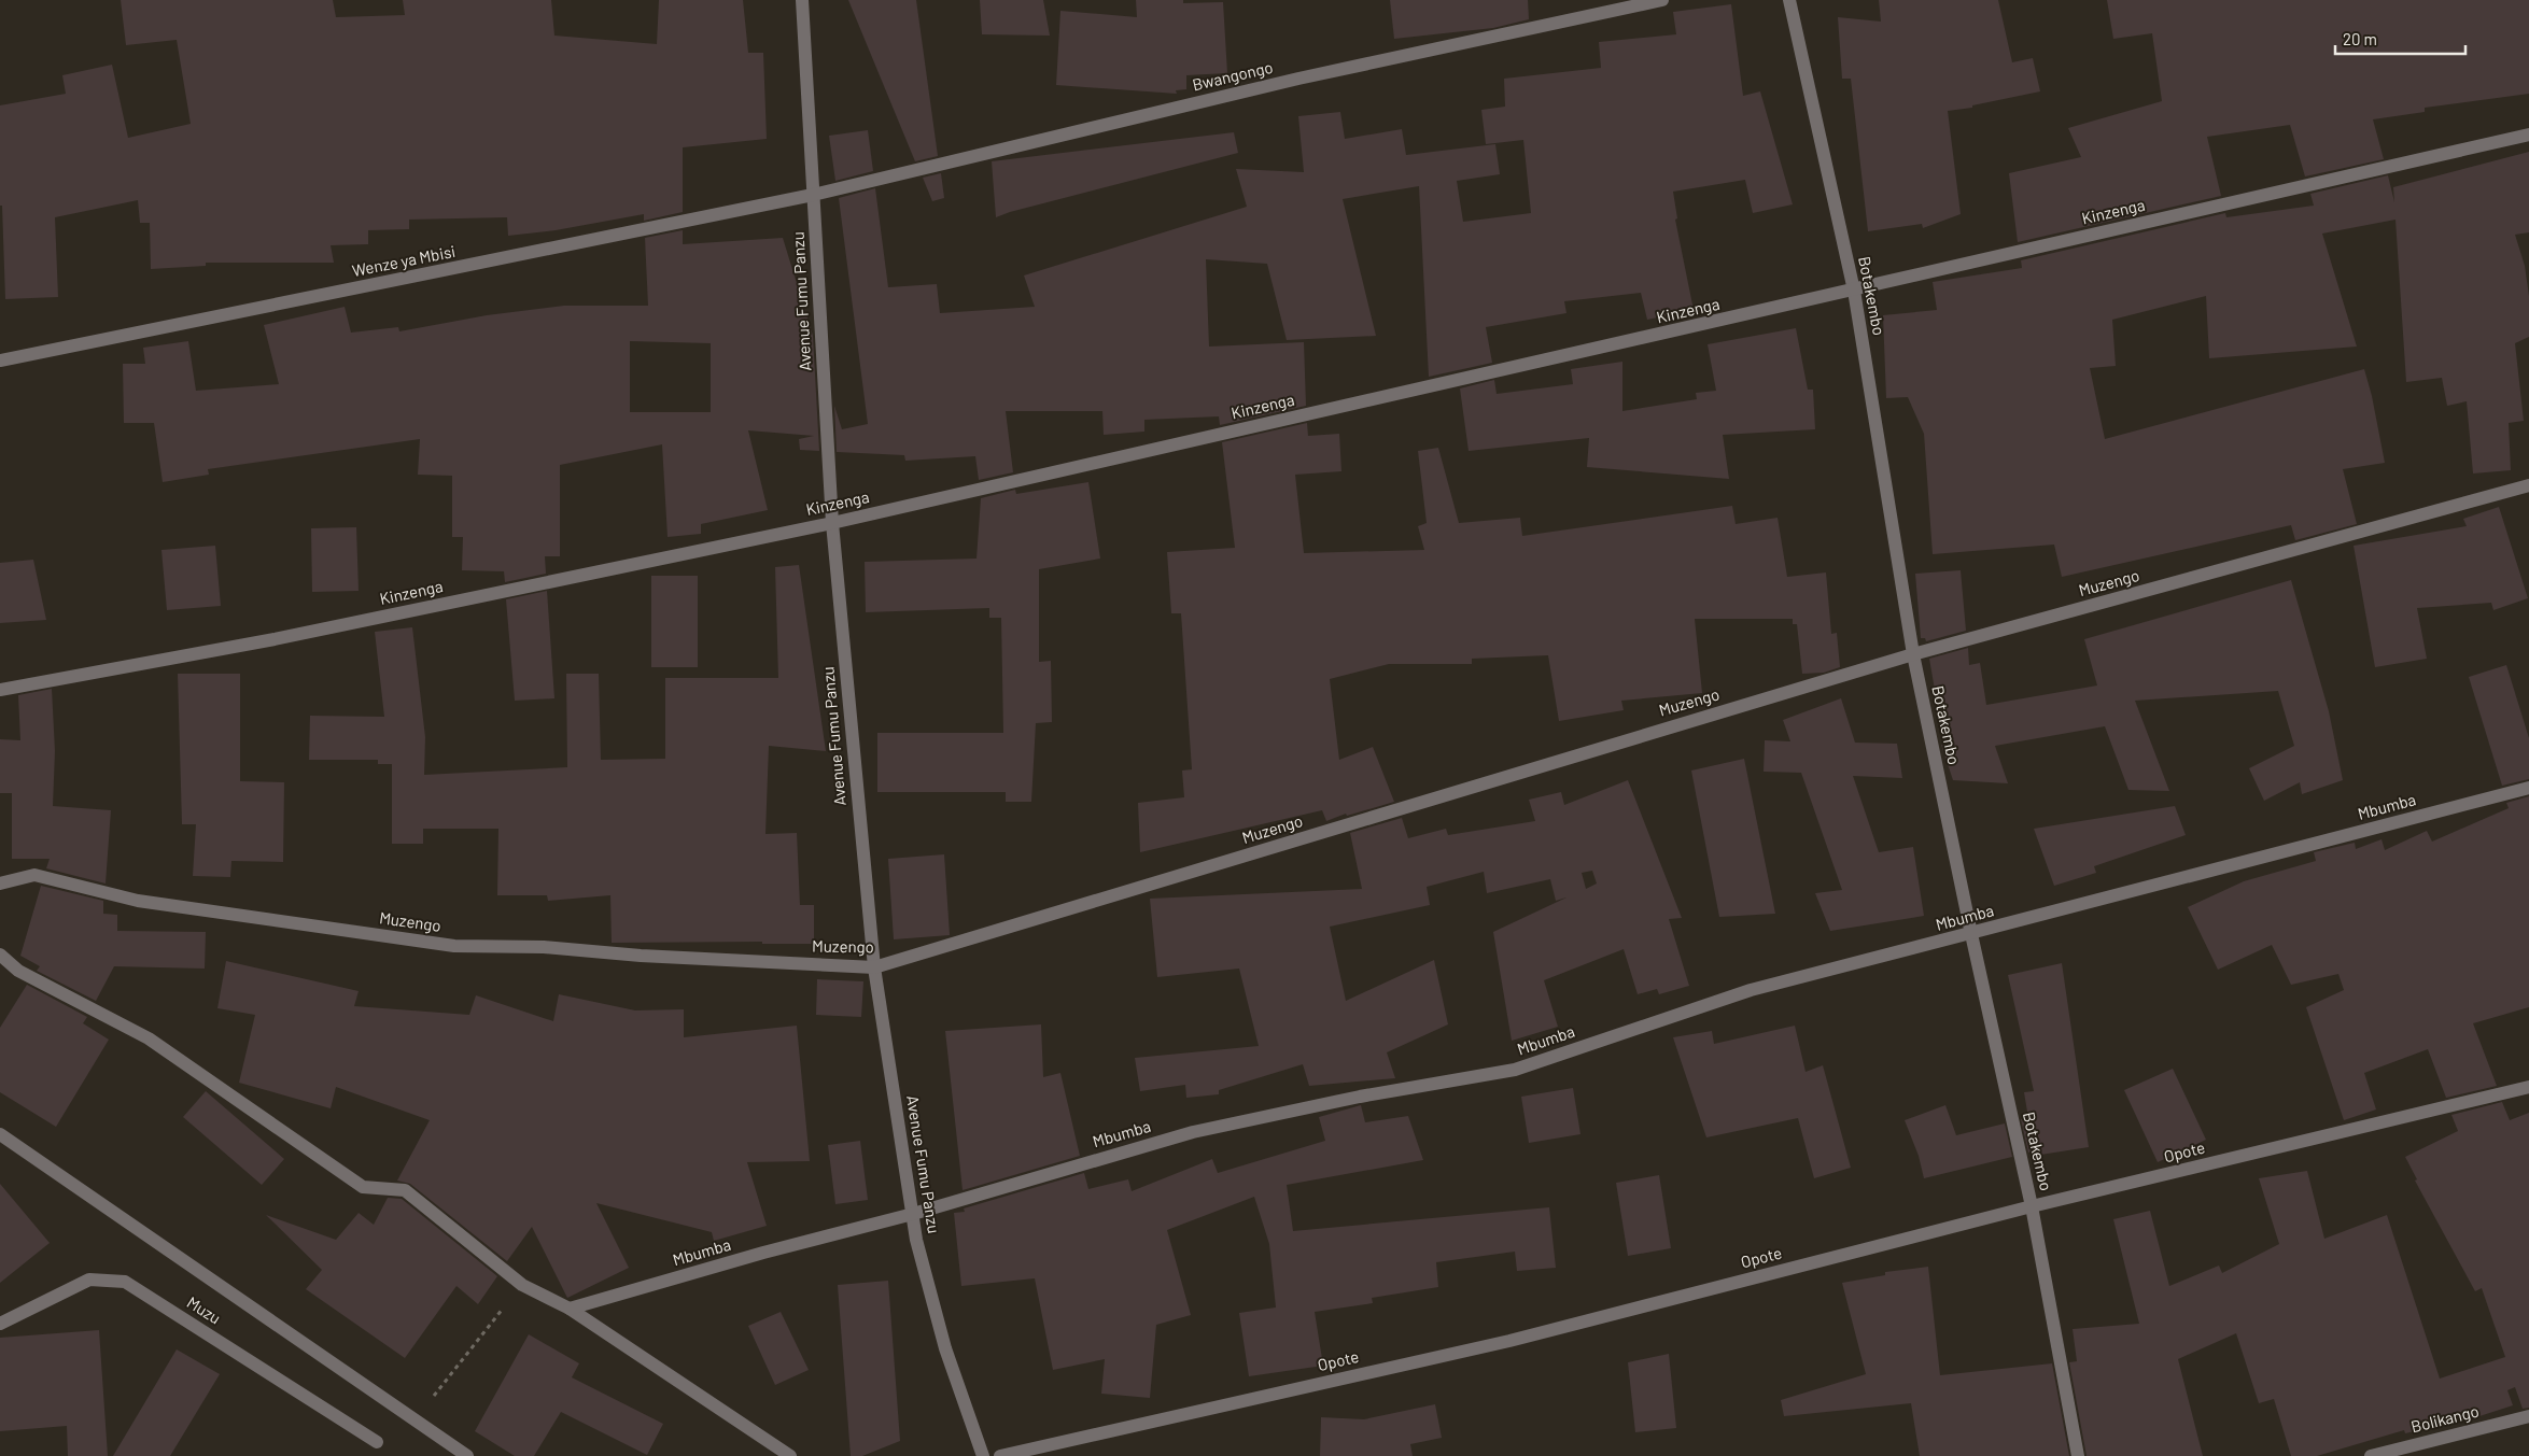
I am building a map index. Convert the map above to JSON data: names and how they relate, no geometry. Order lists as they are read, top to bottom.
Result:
{
  "streets": {
    "street": [
      "Bwangongo",
      "Kinzenga",
      "Wenze ya Mbisi",
      "Botakembo",
      "Avenue Fumu Panzu",
      "Muzengo",
      "Mbumba",
      "Opote",
      "Muzu",
      "Bolikango"
    ]
  },
  "crossings": [
    ["Bwangongo", "Wenze ya Mbisi"],
    ["Bwangongo", "Avenue Fumu Panzu"],
    ["Kinzenga", "Botakembo"],
    ["Kinzenga", "Avenue Fumu Panzu"],
    ["Wenze ya Mbisi", "Avenue Fumu Panzu"],
    ["Botakembo", "Muzengo"],
    ["Botakembo", "Mbumba"],
    ["Botakembo", "Opote"],
    ["Avenue Fumu Panzu", "Muzengo"],
    ["Avenue Fumu Panzu", "Mbumba"]
  ],
  "scale_bar": "20 m"
}
